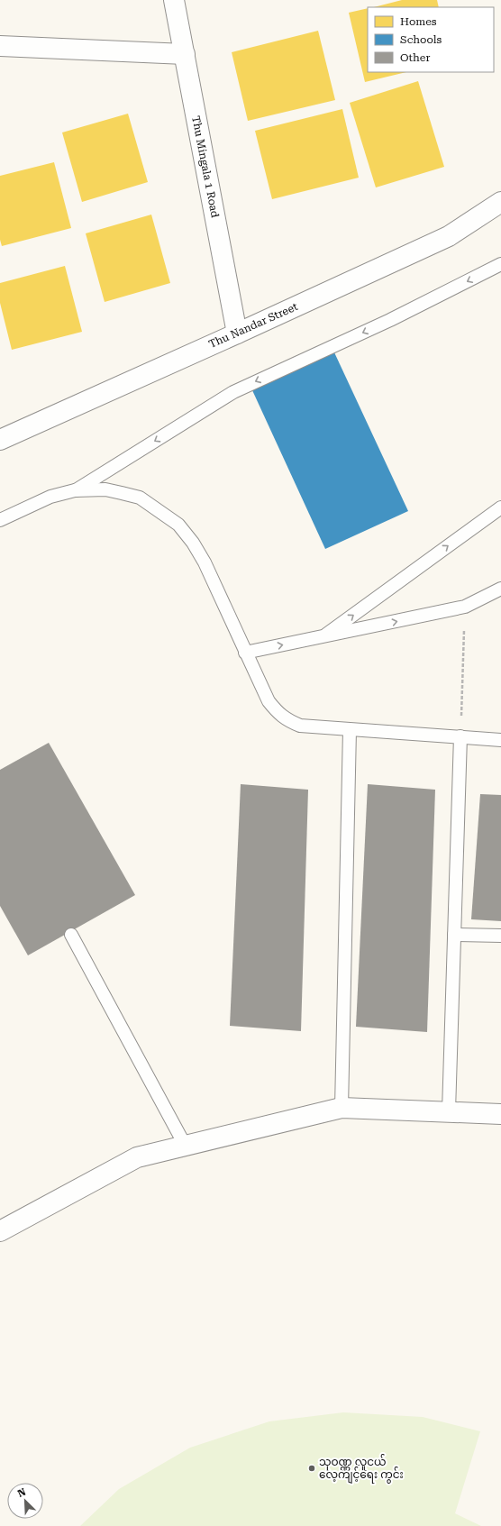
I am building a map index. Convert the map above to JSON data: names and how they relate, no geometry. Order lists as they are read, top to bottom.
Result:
{
  "streets": {
    "street": ["Thu Mingala 1 Road", "Thu Nandar Street"]
  },
  "crossings": [
    ["Thu Mingala 1 Road", "Thu Nandar Street"]
  ],
  "places": ["သုဝဏ္ဏ လူငယ် လေ့ကျင့်ရေး ကွင်း"],
  "legend": ["Homes", "Schools", "Other"],
  "north": "top left"
}
